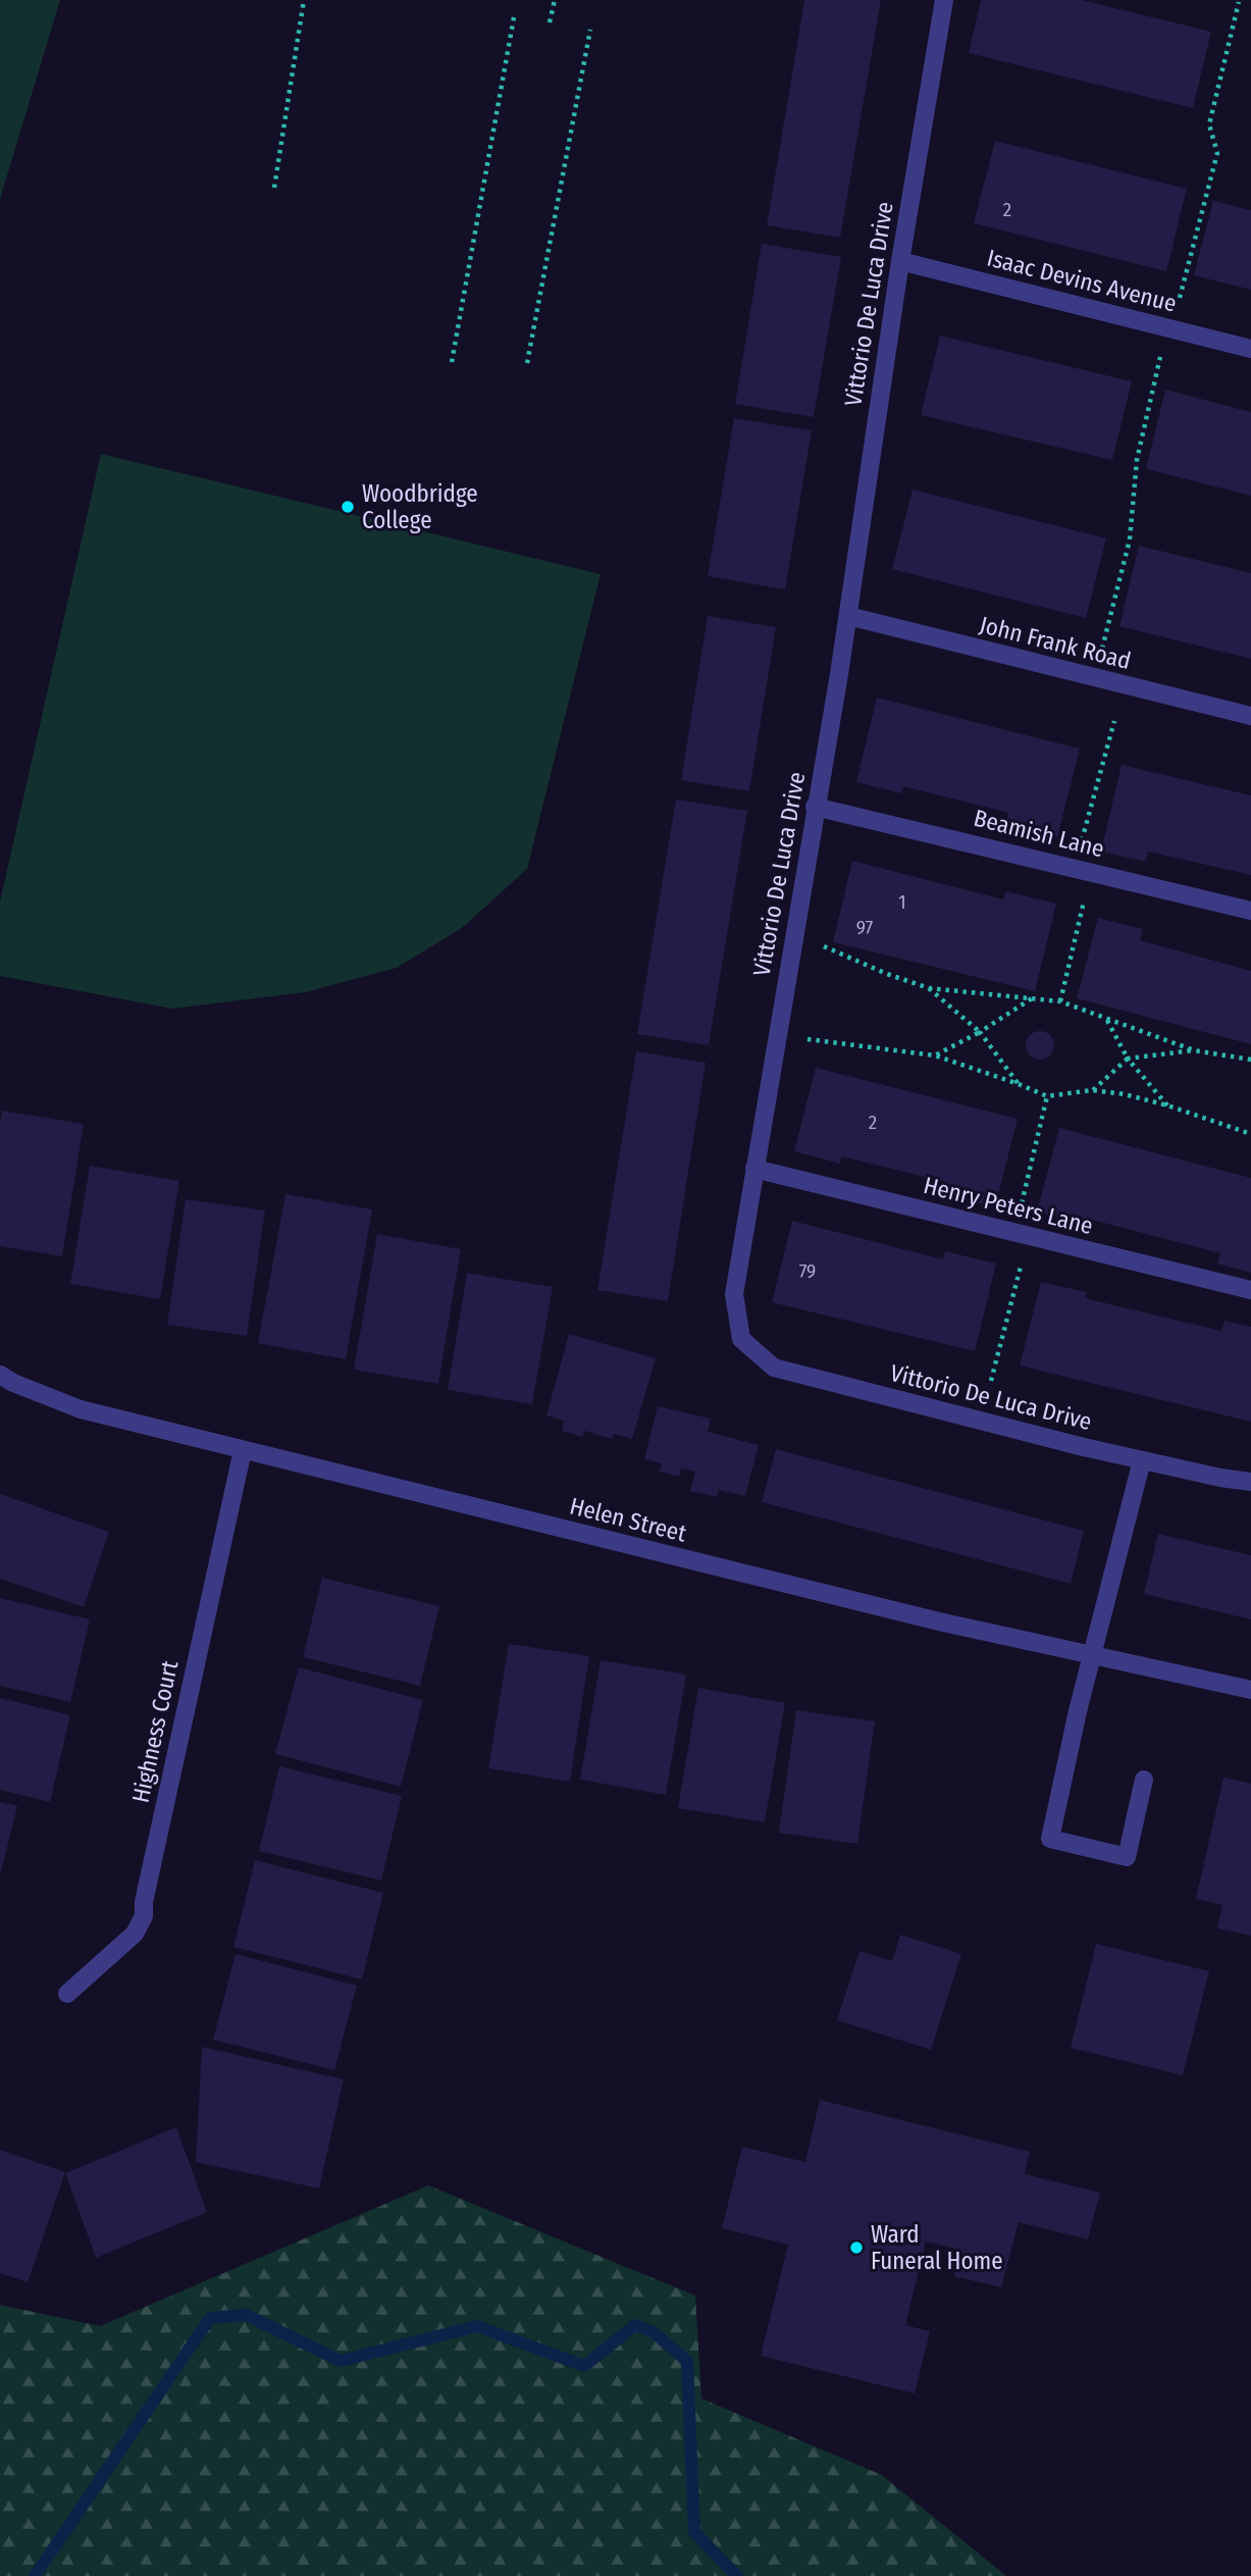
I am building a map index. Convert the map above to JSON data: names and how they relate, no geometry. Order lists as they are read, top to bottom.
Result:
{
  "streets": {
    "street": [
      "Isaac Devins Avenue",
      "Vittorio De Luca Drive",
      "John Frank Road",
      "Beamish Lane",
      "Henry Peters Lane",
      "Helen Street",
      "Highness Court"
    ]
  },
  "crossings": [
    ["Isaac Devins Avenue", "Vittorio De Luca Drive"],
    ["Vittorio De Luca Drive", "John Frank Road"],
    ["Vittorio De Luca Drive", "Beamish Lane"],
    ["Vittorio De Luca Drive", "Henry Peters Lane"],
    ["Helen Street", "Highness Court"]
  ],
  "places": ["Woodbridge College", "Ward Funeral Home"],
  "house_numbers": [
    "2",
    "1",
    "97",
    "2",
    "79"
  ]
}
